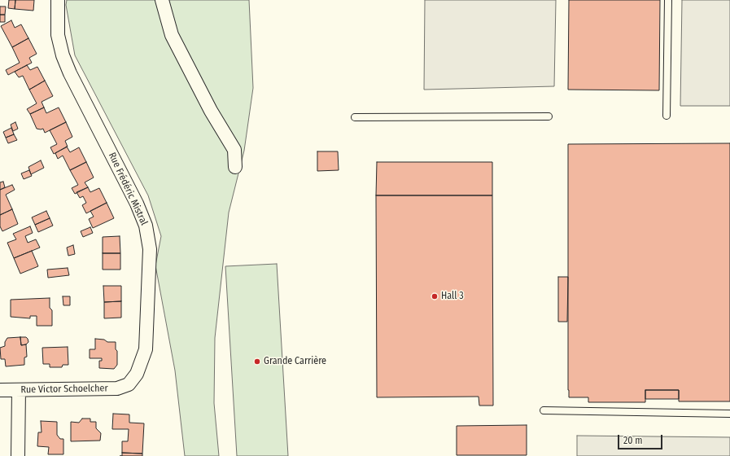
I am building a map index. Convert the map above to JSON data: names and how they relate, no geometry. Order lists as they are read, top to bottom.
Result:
{
  "streets": {
    "street": ["Rue Frédéric Mistral", "Rue Victor Schoelcher"]
  },
  "crossings": [
    ["Rue Frédéric Mistral", "Rue Victor Schoelcher"]
  ],
  "places": ["Hall 3", "Grande Carrière"],
  "scale_bar": "20 m"
}
